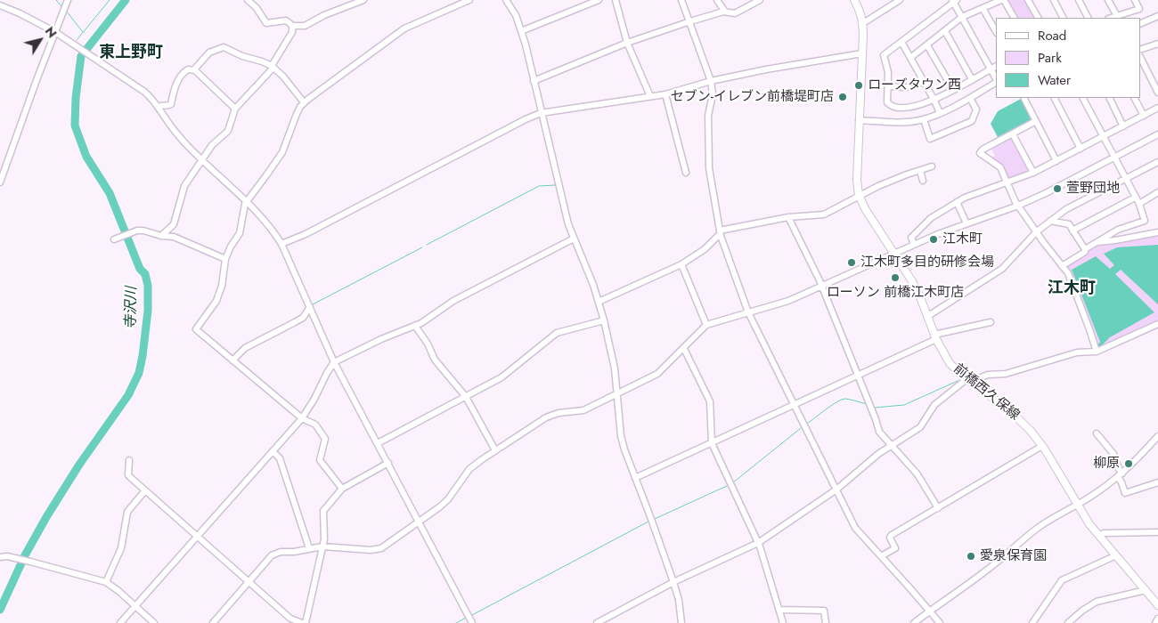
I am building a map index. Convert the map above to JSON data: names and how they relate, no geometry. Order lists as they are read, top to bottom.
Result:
{
  "streets": {
    "main road": ["前橋西久保線"]
  },
  "districts": ["東上野町", "江木町"],
  "water": ["寺沢川"],
  "places": [
    "ローズタウン西",
    "セブン-イレブン前橋堤町店",
    "萱野団地",
    "江木町",
    "江木町多目的研修会場",
    "ローソン 前橋江木町店",
    "柳原",
    "愛泉保育園"
  ],
  "legend": ["Road", "Park", "Water"],
  "north": "top right"
}
